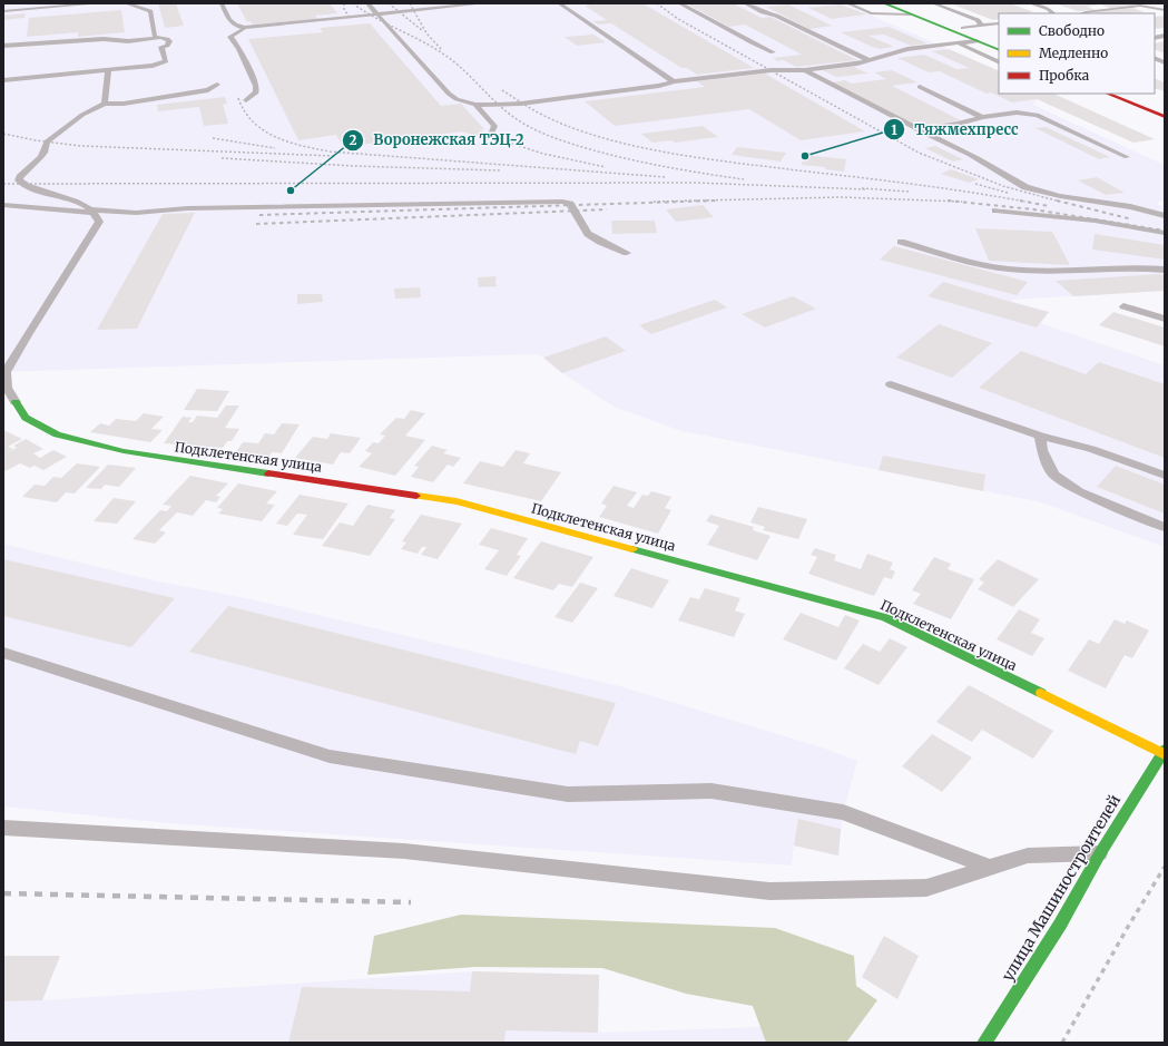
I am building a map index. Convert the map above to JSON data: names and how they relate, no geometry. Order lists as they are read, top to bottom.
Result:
{
  "streets": {
    "street": ["Подклетенская улица", "улица Машиностроителей"]
  },
  "crossings": [
    ["Подклетенская улица", "улица Машиностроителей"]
  ],
  "places": ["Тяжмехпресс", "Воронежская ТЭЦ-2"],
  "legend": ["Свободно", "Медленно", "Пробка"]
}
